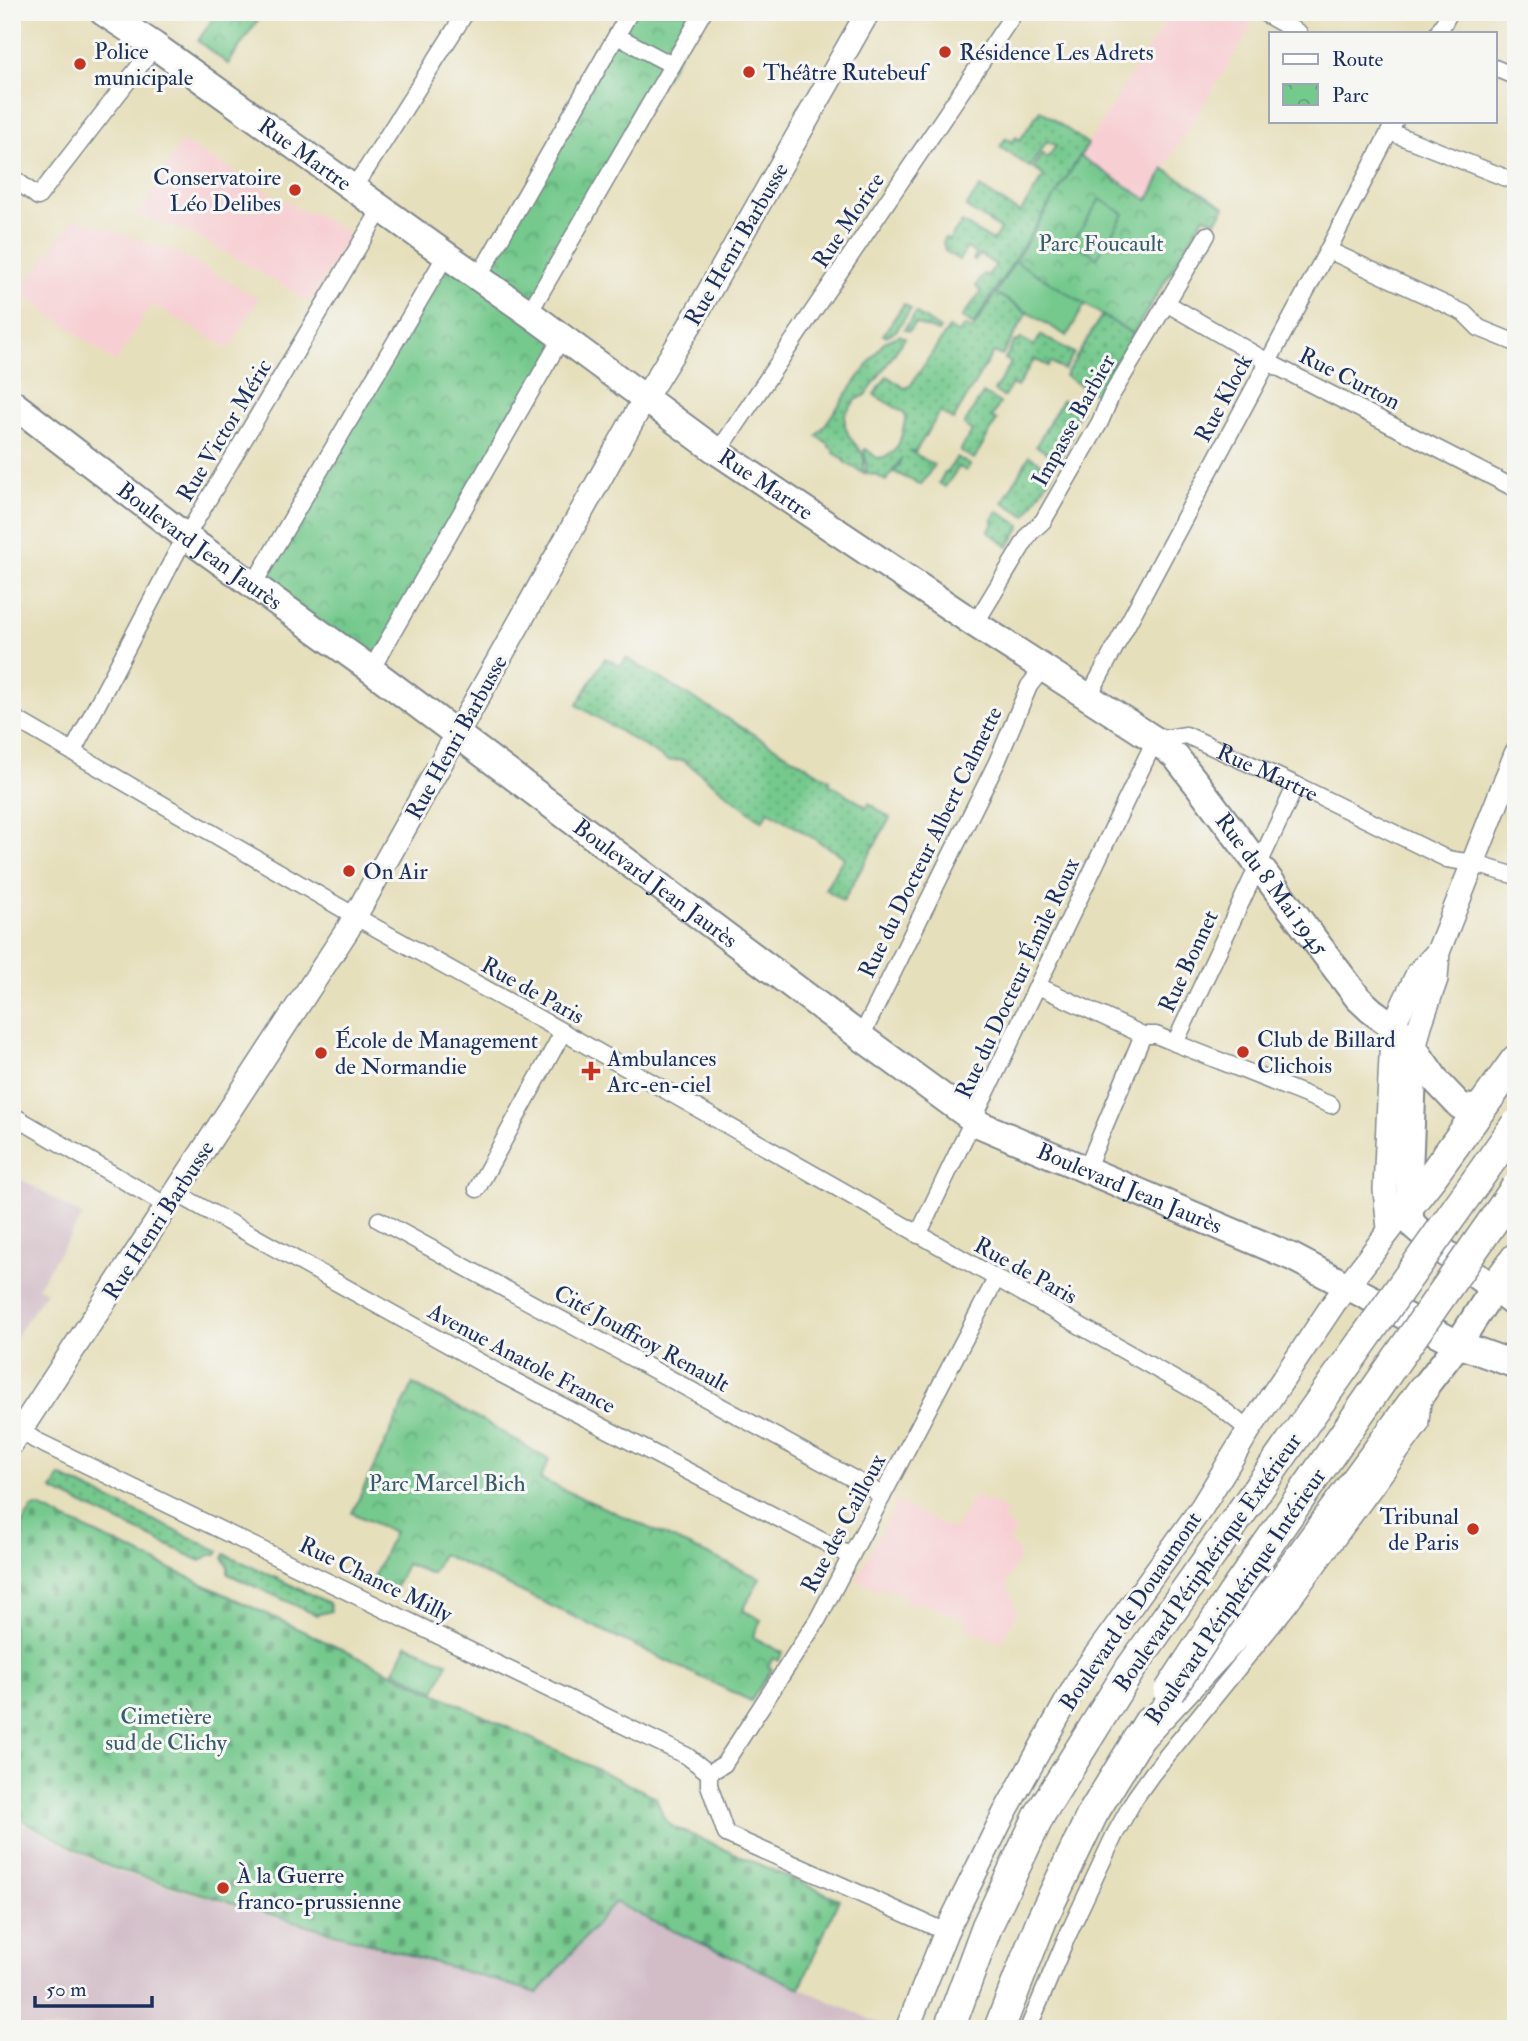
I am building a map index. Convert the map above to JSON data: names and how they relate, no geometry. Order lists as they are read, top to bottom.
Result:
{
  "streets": {
    "highway": ["Boulevard Périphérique Extérieur", "Boulevard Périphérique Intérieur"],
    "main road": [
      "Rue Martre",
      "Rue Henri Barbusse",
      "Boulevard Jean Jaurès",
      "Rue du 8 Mai 1945",
      "Boulevard de Douaumont"
    ],
    "street": [
      "Rue Morice",
      "Rue Curton",
      "Rue Klock",
      "Impasse Barbier",
      "Rue Victor Méric",
      "Rue du Docteur Albert Calmette",
      "Rue Bonnet",
      "Rue du Docteur Émile Roux",
      "Rue de Paris",
      "Cité Jouffroy Renault",
      "Avenue Anatole France",
      "Rue des Cailloux",
      "Rue Chance Milly"
    ]
  },
  "crossings": [
    ["Rue Martre", "Rue Morice"],
    ["Rue Martre", "Rue Henri Barbusse"],
    ["Rue Martre", "Rue Klock"],
    ["Rue Martre", "Impasse Barbier"],
    ["Rue Martre", "Rue Victor Méric"],
    ["Rue Martre", "Rue du Docteur Albert Calmette"],
    ["Rue Martre", "Rue du 8 Mai 1945"],
    ["Rue Martre", "Rue Bonnet"],
    ["Rue Martre", "Rue du Docteur Émile Roux"],
    ["Rue Henri Barbusse", "Boulevard Jean Jaurès"],
    ["Rue Henri Barbusse", "Rue de Paris"],
    ["Rue Henri Barbusse", "Avenue Anatole France"],
    ["Rue Henri Barbusse", "Rue Chance Milly"],
    ["Rue Curton", "Rue Klock"],
    ["Rue Curton", "Impasse Barbier"],
    ["Rue Victor Méric", "Boulevard Jean Jaurès"],
    ["Rue Victor Méric", "Rue de Paris"],
    ["Boulevard Jean Jaurès", "Rue du Docteur Albert Calmette"],
    ["Boulevard Jean Jaurès", "Rue du Docteur Émile Roux"],
    ["Boulevard Jean Jaurès", "Boulevard de Douaumont"],
    ["Rue du 8 Mai 1945", "Rue Bonnet"],
    ["Rue du 8 Mai 1945", "Rue du Docteur Émile Roux"],
    ["Rue Bonnet", "Rue du Docteur Émile Roux"],
    ["Rue du Docteur Émile Roux", "Rue de Paris"],
    ["Rue de Paris", "Rue des Cailloux"],
    ["Rue de Paris", "Boulevard de Douaumont"],
    ["Cité Jouffroy Renault", "Rue des Cailloux"],
    ["Avenue Anatole France", "Rue des Cailloux"],
    ["Rue des Cailloux", "Rue Chance Milly"]
  ],
  "parks": ["Parc Foucault", "Parc Marcel Bich", "Cimetière sud de Clichy"],
  "places": {
    "other": [
      "Résidence Les Adrets",
      "Police municipale",
      "Théâtre Rutebeuf",
      "Conservatoire Léo Delibes",
      "On Air",
      "Club de Billard Clichois",
      "École de Management de Normandie",
      "Tribunal de Paris",
      "À la Guerre franco-prussienne"
    ],
    "health": ["Ambulances Arc-en-ciel"]
  },
  "legend": ["Route", "Parc"],
  "scale_bar": "50 m"
}
